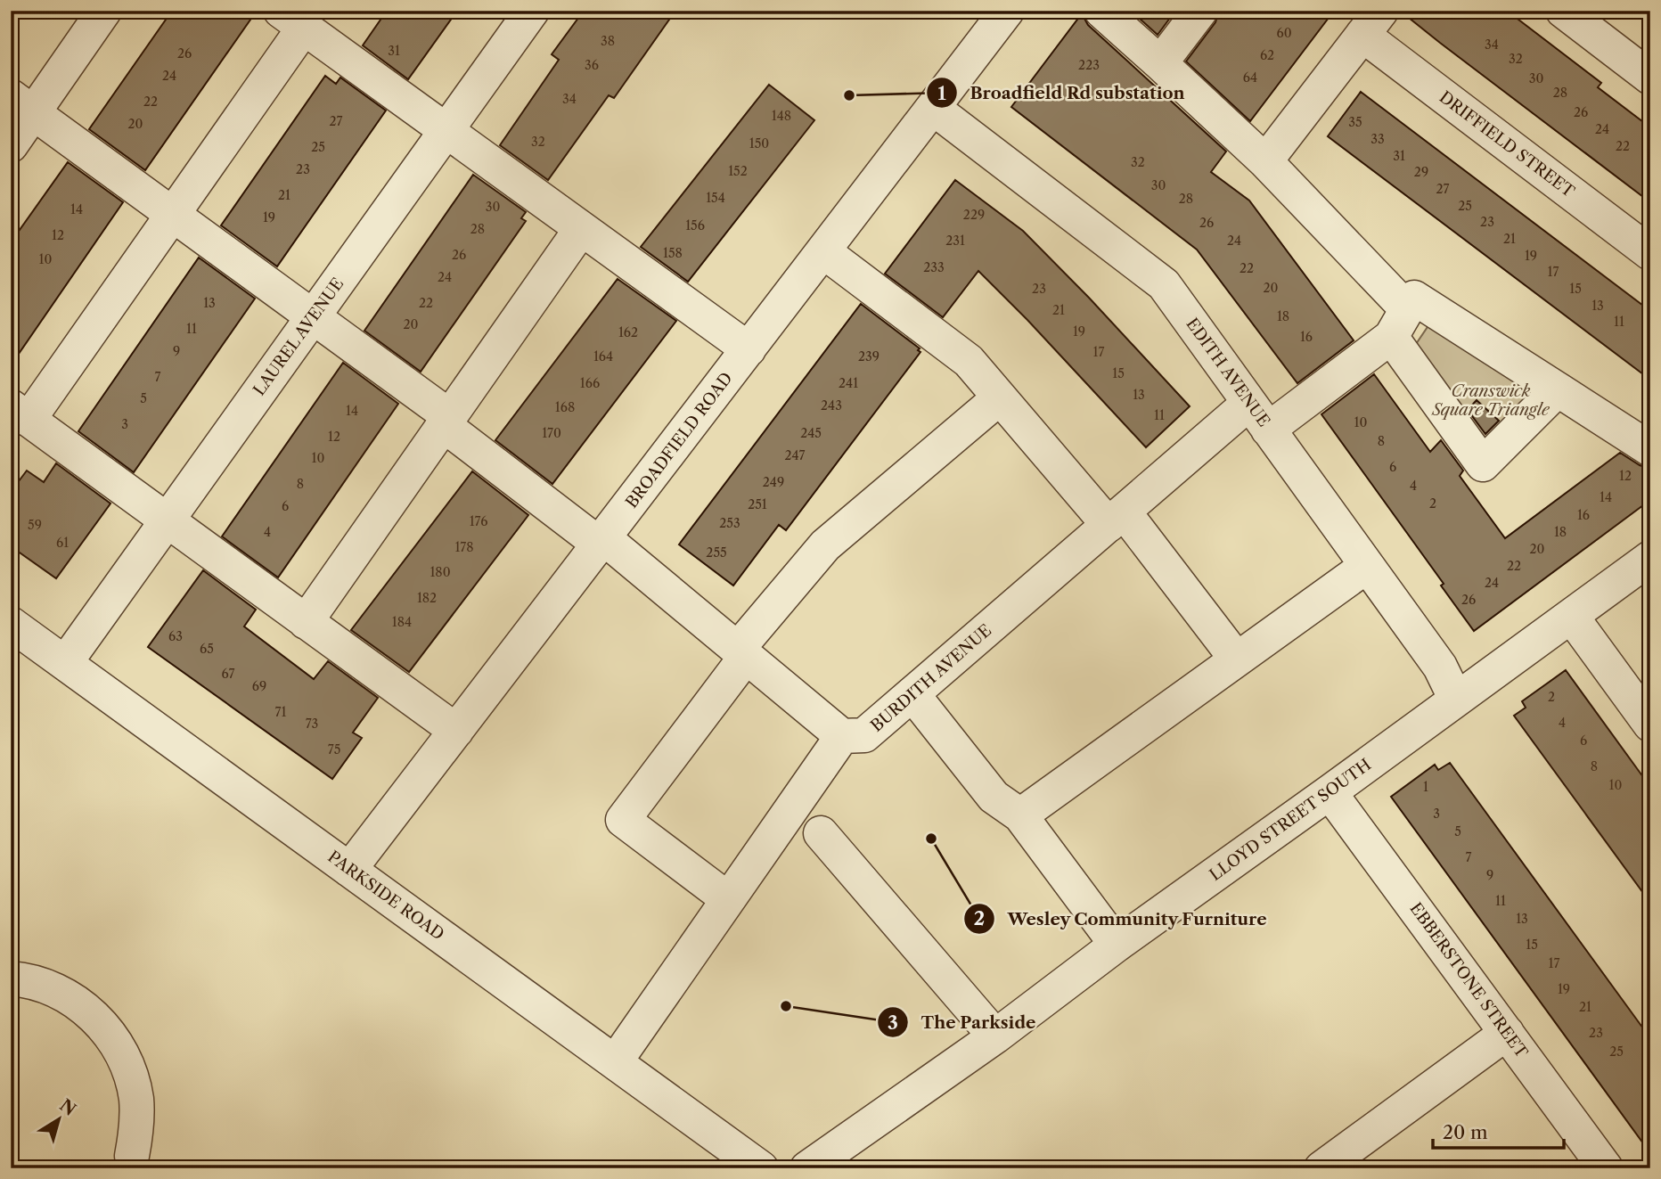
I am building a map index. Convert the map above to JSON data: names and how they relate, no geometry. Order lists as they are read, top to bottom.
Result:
{
  "streets": {
    "street": [
      "DRIFFIELD STREET",
      "LAUREL AVENUE",
      "EDITH AVENUE",
      "BROADFIELD ROAD",
      "BURDITH AVENUE",
      "LLOYD STREET SOUTH",
      "PARKSIDE ROAD",
      "EBBERSTONE STREET"
    ]
  },
  "crossings": [
    ["LAUREL AVENUE", "PARKSIDE ROAD"],
    ["EDITH AVENUE", "BROADFIELD ROAD"],
    ["EDITH AVENUE", "BURDITH AVENUE"],
    ["EDITH AVENUE", "LLOYD STREET SOUTH"],
    ["BROADFIELD ROAD", "PARKSIDE ROAD"],
    ["LLOYD STREET SOUTH", "EBBERSTONE STREET"]
  ],
  "parks": ["Cranswick Square Triangle"],
  "places": ["Broadfield Rd substation", "Wesley Community Furniture", "The Parkside"],
  "house_numbers": [
    "60",
    "38",
    "34",
    "31",
    "26",
    "62",
    "32",
    "36",
    "223",
    "24",
    "64",
    "30",
    "28",
    "34",
    "22",
    "26",
    "148",
    "27",
    "35",
    "20",
    "24",
    "33",
    "32",
    "150",
    "22",
    "25",
    "31",
    "32",
    "23",
    "152",
    "29",
    "30",
    "27",
    "21",
    "154",
    "28",
    "25",
    "30",
    "14",
    "229",
    "19",
    "23",
    "26",
    "156",
    "28",
    "12",
    "21",
    "231",
    "24",
    "158",
    "26",
    "19",
    "10",
    "233",
    "22",
    "17",
    "24",
    "20",
    "23",
    "15",
    "13",
    "22",
    "13",
    "21",
    "18",
    "11",
    "20",
    "11",
    "19",
    "162",
    "16",
    "9",
    "17",
    "164",
    "239",
    "15",
    "7",
    "166",
    "241",
    "13",
    "5",
    "243",
    "168",
    "14",
    "11",
    "10",
    "3",
    "170",
    "245",
    "12",
    "8",
    "247",
    "10",
    "6",
    "12",
    "249",
    "8",
    "4",
    "14",
    "2",
    "251",
    "6",
    "16",
    "176",
    "253",
    "59",
    "4",
    "18",
    "61",
    "178",
    "20",
    "255",
    "22",
    "180",
    "24",
    "182",
    "26",
    "184",
    "63",
    "65",
    "67",
    "69",
    "2",
    "71",
    "4",
    "73",
    "6",
    "75",
    "8",
    "10",
    "1",
    "3",
    "5",
    "7",
    "9",
    "11",
    "13",
    "15",
    "17",
    "19",
    "21",
    "23",
    "25"
  ],
  "scale_bar": "20 m",
  "north": "top right"
}
